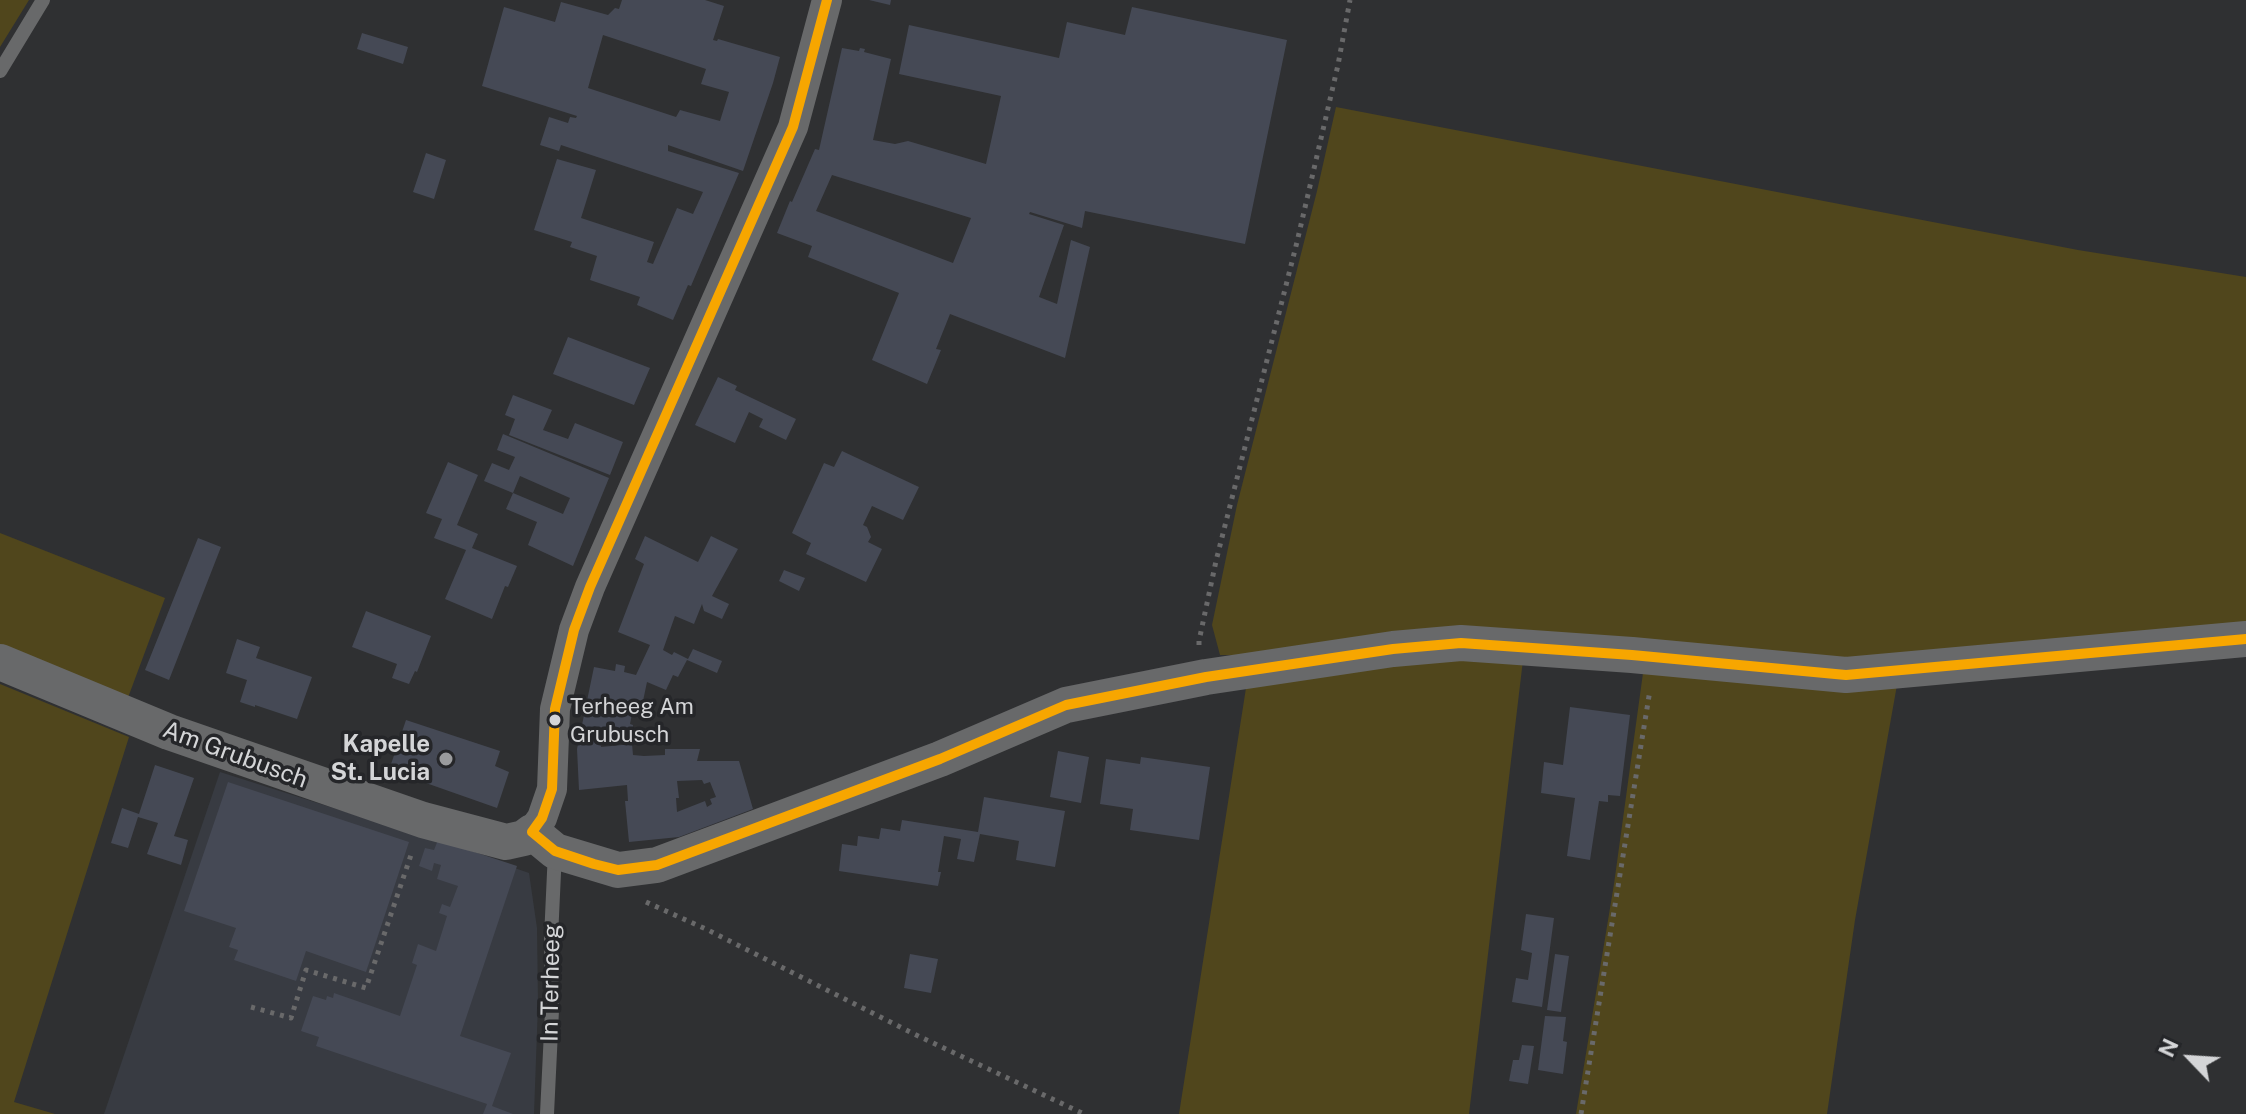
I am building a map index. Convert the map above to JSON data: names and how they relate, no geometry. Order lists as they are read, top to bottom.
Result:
{
  "streets": {
    "street": ["Am Grubusch", "In Terheeg"]
  },
  "crossings": [
    ["Am Grubusch", "In Terheeg"]
  ],
  "places": ["Terheeg Am Grubusch", "Kapelle St. Lucia"],
  "north": "top left"
}
